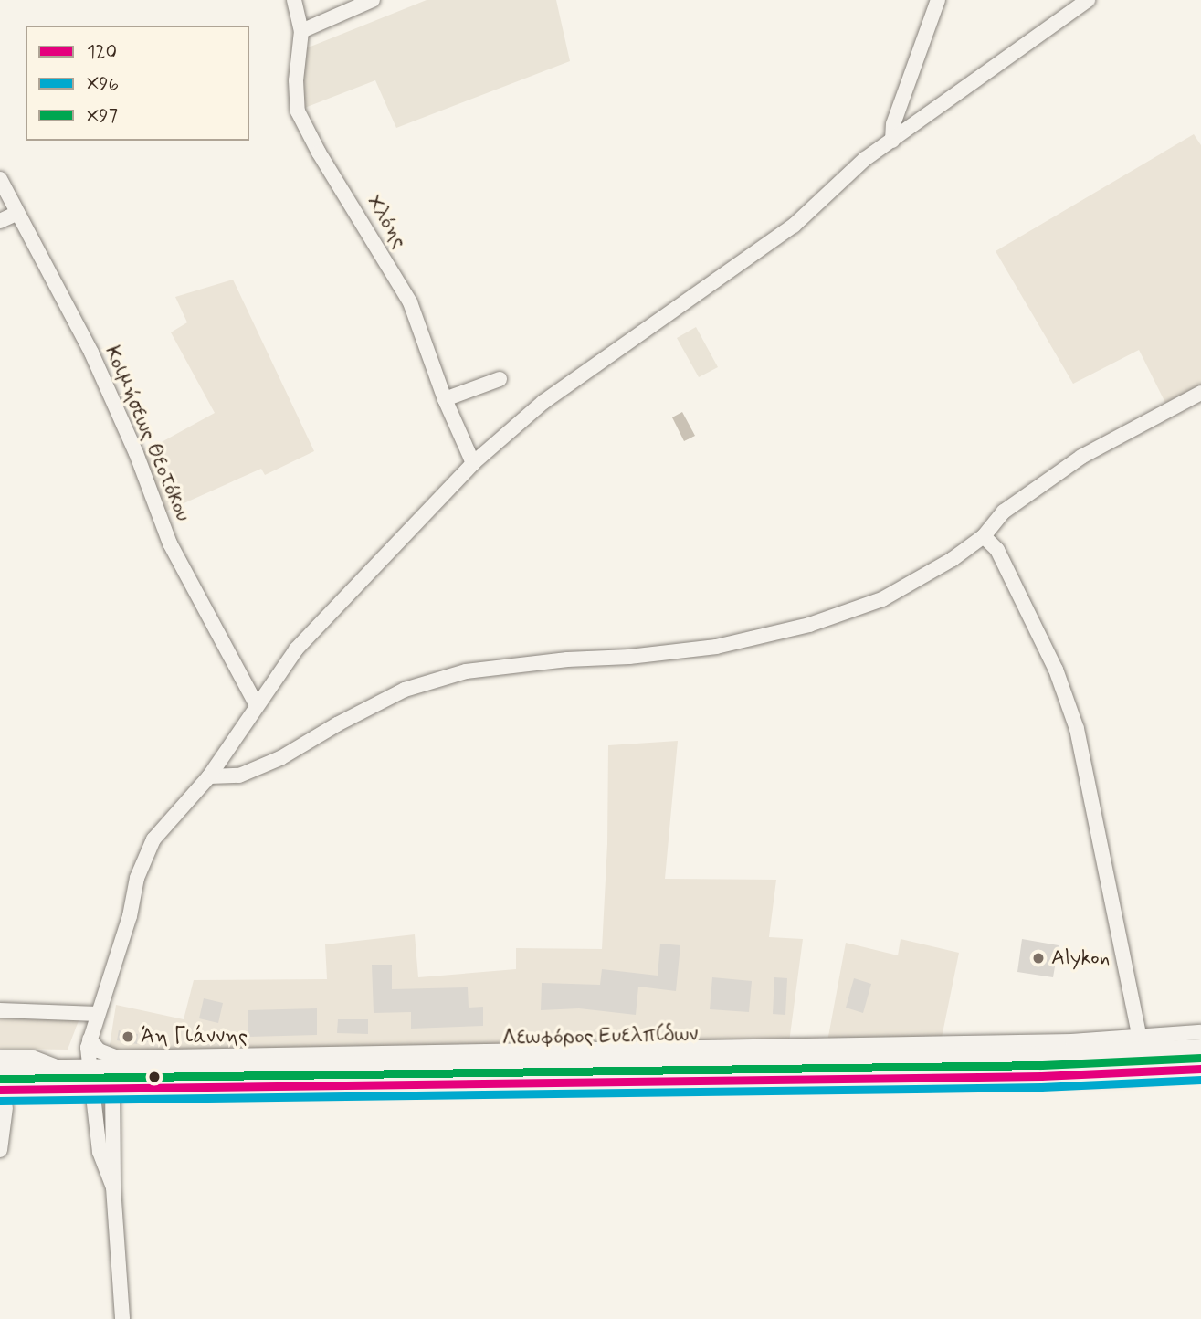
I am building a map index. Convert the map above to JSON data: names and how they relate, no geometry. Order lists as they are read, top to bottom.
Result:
{
  "streets": {
    "main road": ["Λεωφόρος Ευελπίδων"],
    "street": ["Χλόης", "Κοιμήσεως Θεοτόκου"]
  },
  "places": ["Alykon", "Άη Γιάννης"],
  "lines": ["transit line X97", "transit line 120", "transit line Χ96"],
  "legend": ["120", "Χ96", "X97"]
}
